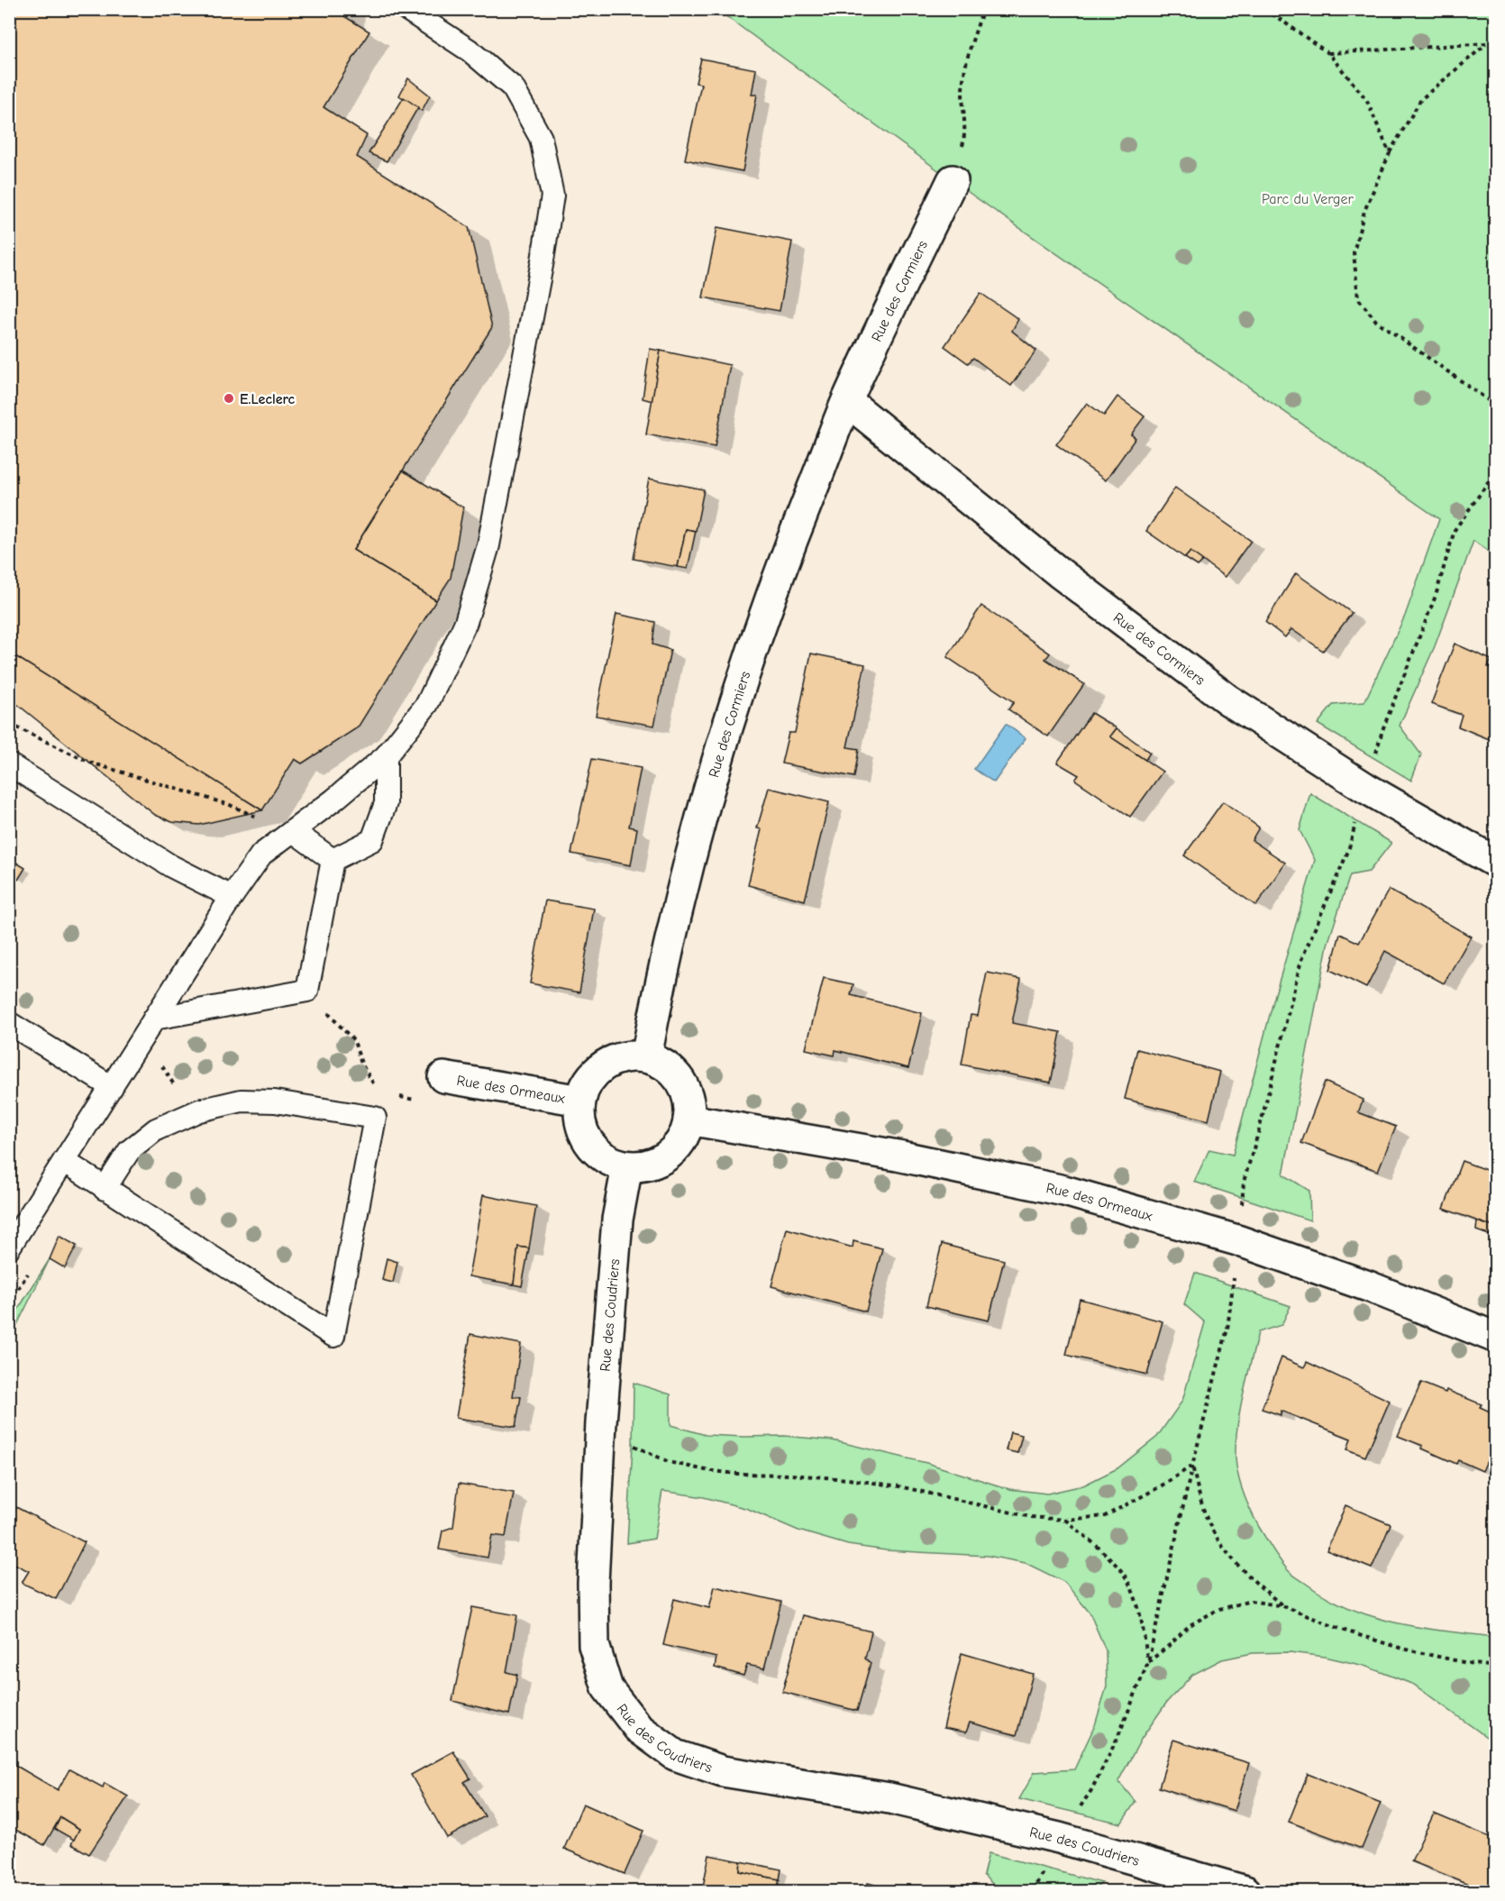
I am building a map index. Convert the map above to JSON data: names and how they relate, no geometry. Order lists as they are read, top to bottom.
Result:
{
  "streets": {
    "street": ["Rue des Cormiers", "Rue des Ormeaux", "Rue des Coudriers"]
  },
  "crossings": [
    ["Rue des Cormiers", "Rue des Ormeaux"],
    ["Rue des Cormiers", "Rue des Coudriers"],
    ["Rue des Ormeaux", "Rue des Coudriers"]
  ],
  "parks": ["Parc du Verger"],
  "places": ["E.Leclerc"]
}
